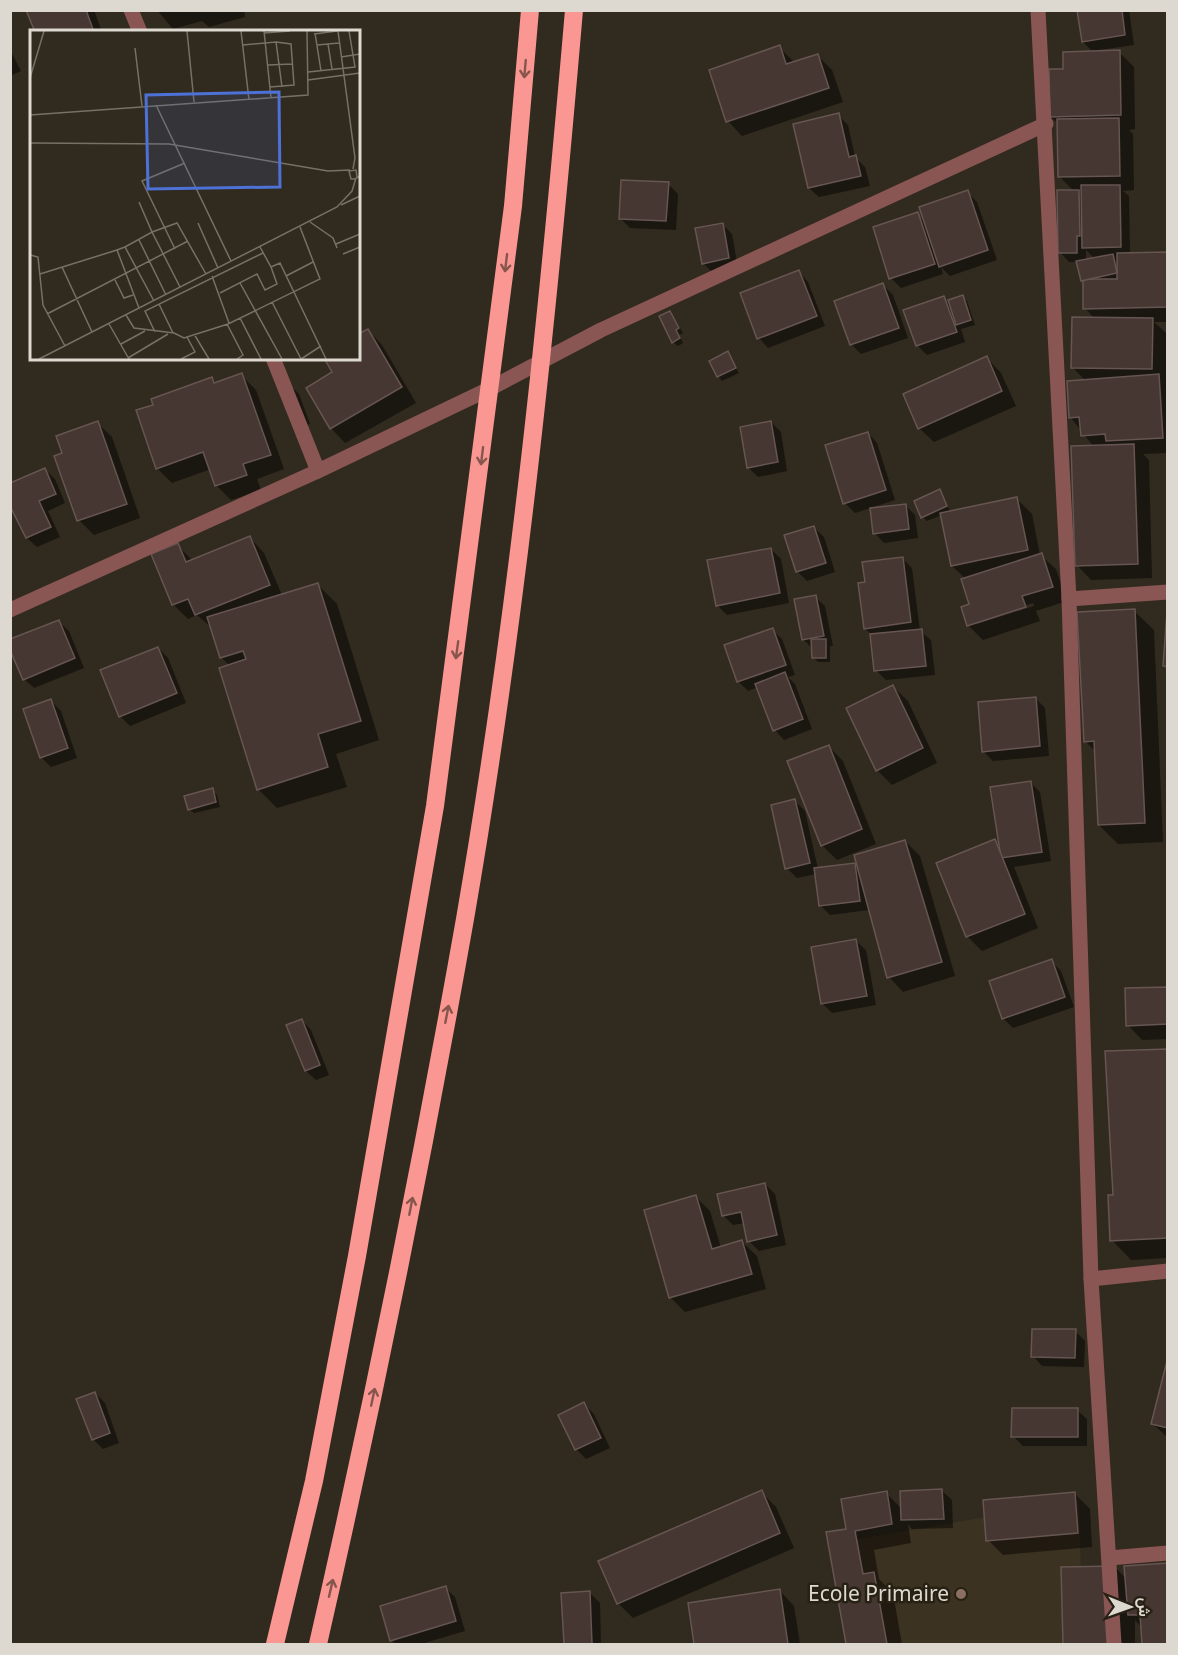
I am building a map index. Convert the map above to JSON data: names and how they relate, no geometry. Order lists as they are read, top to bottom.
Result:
{
  "places": ["Ecole Primaire"],
  "north": "right"
}
